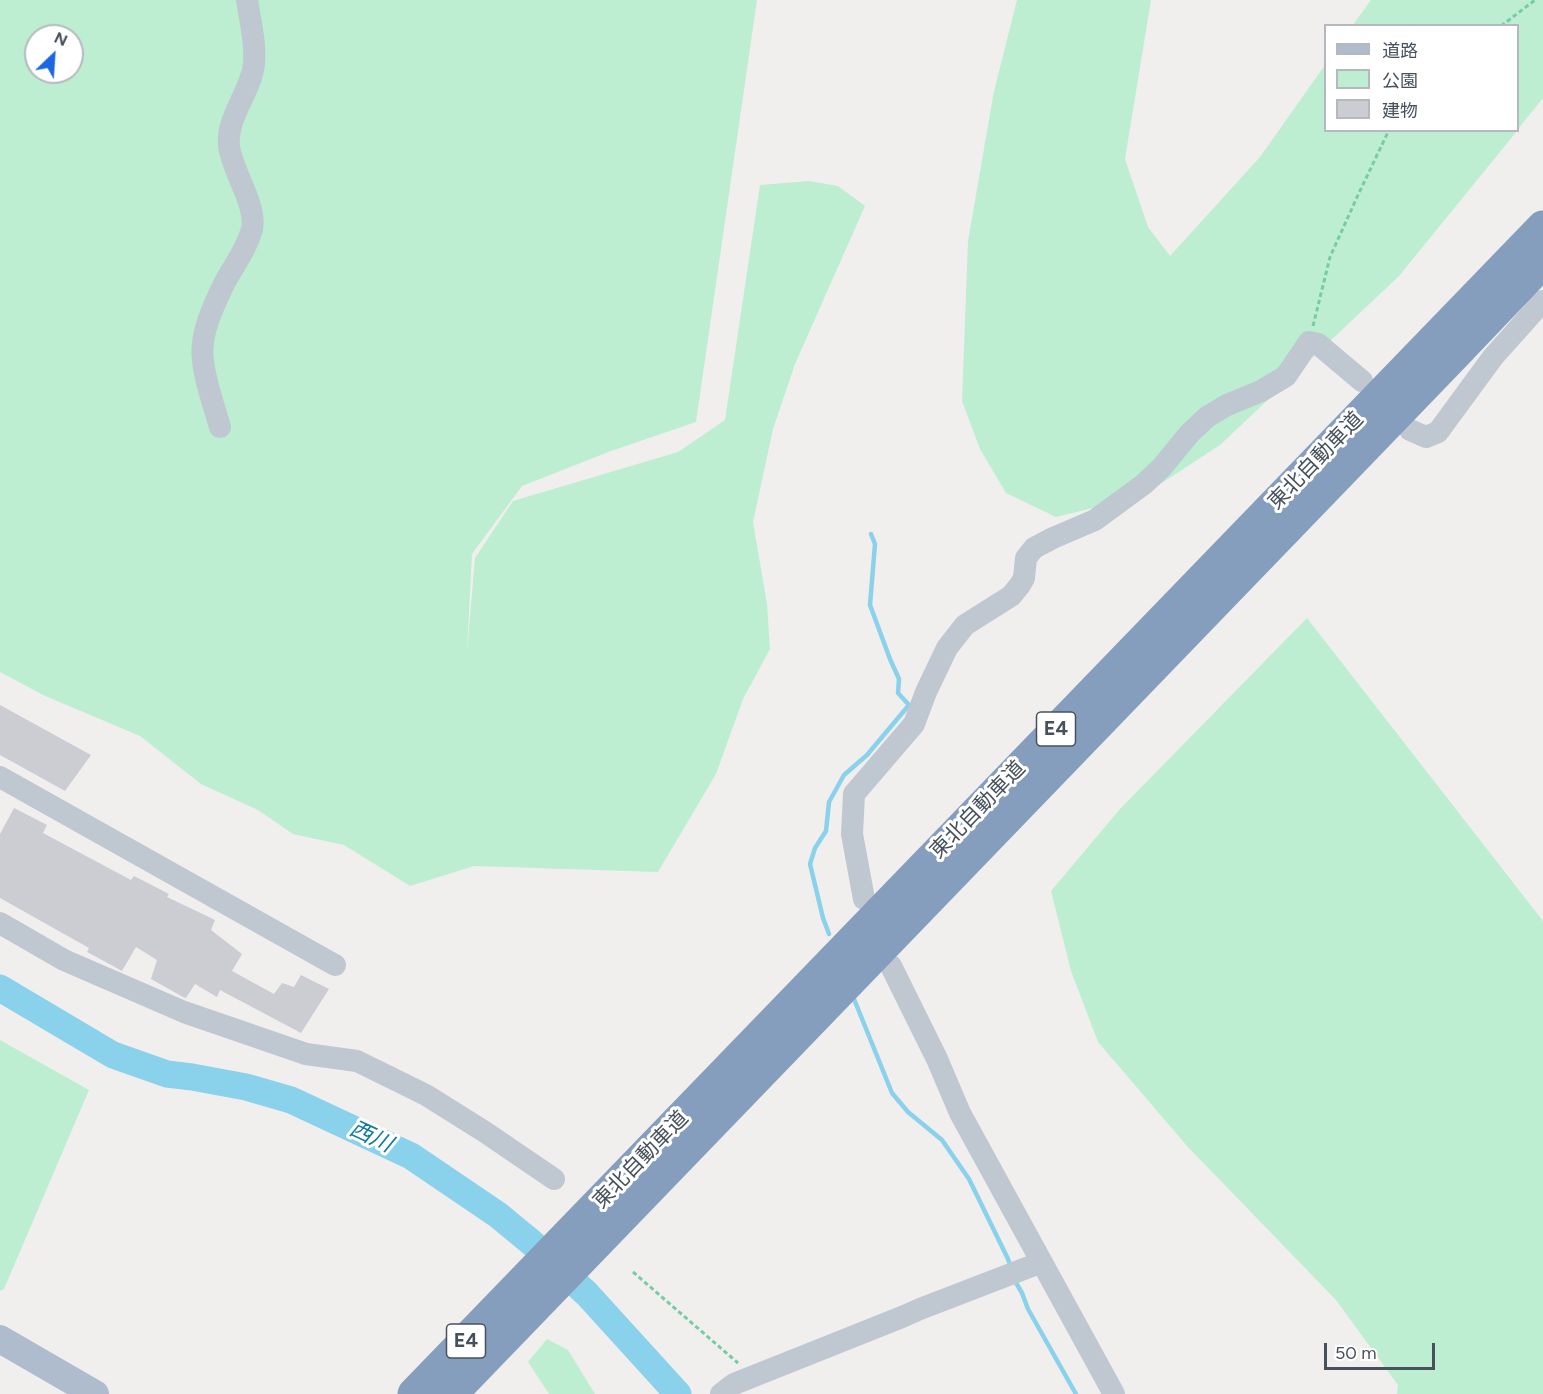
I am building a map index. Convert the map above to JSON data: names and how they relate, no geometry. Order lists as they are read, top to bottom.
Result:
{
  "streets": {
    "highway": ["東北自動車道", "E4"]
  },
  "water": ["西川"],
  "legend": ["道路", "公園", "建物"],
  "scale_bar": "50 m",
  "north": "top right"
}
